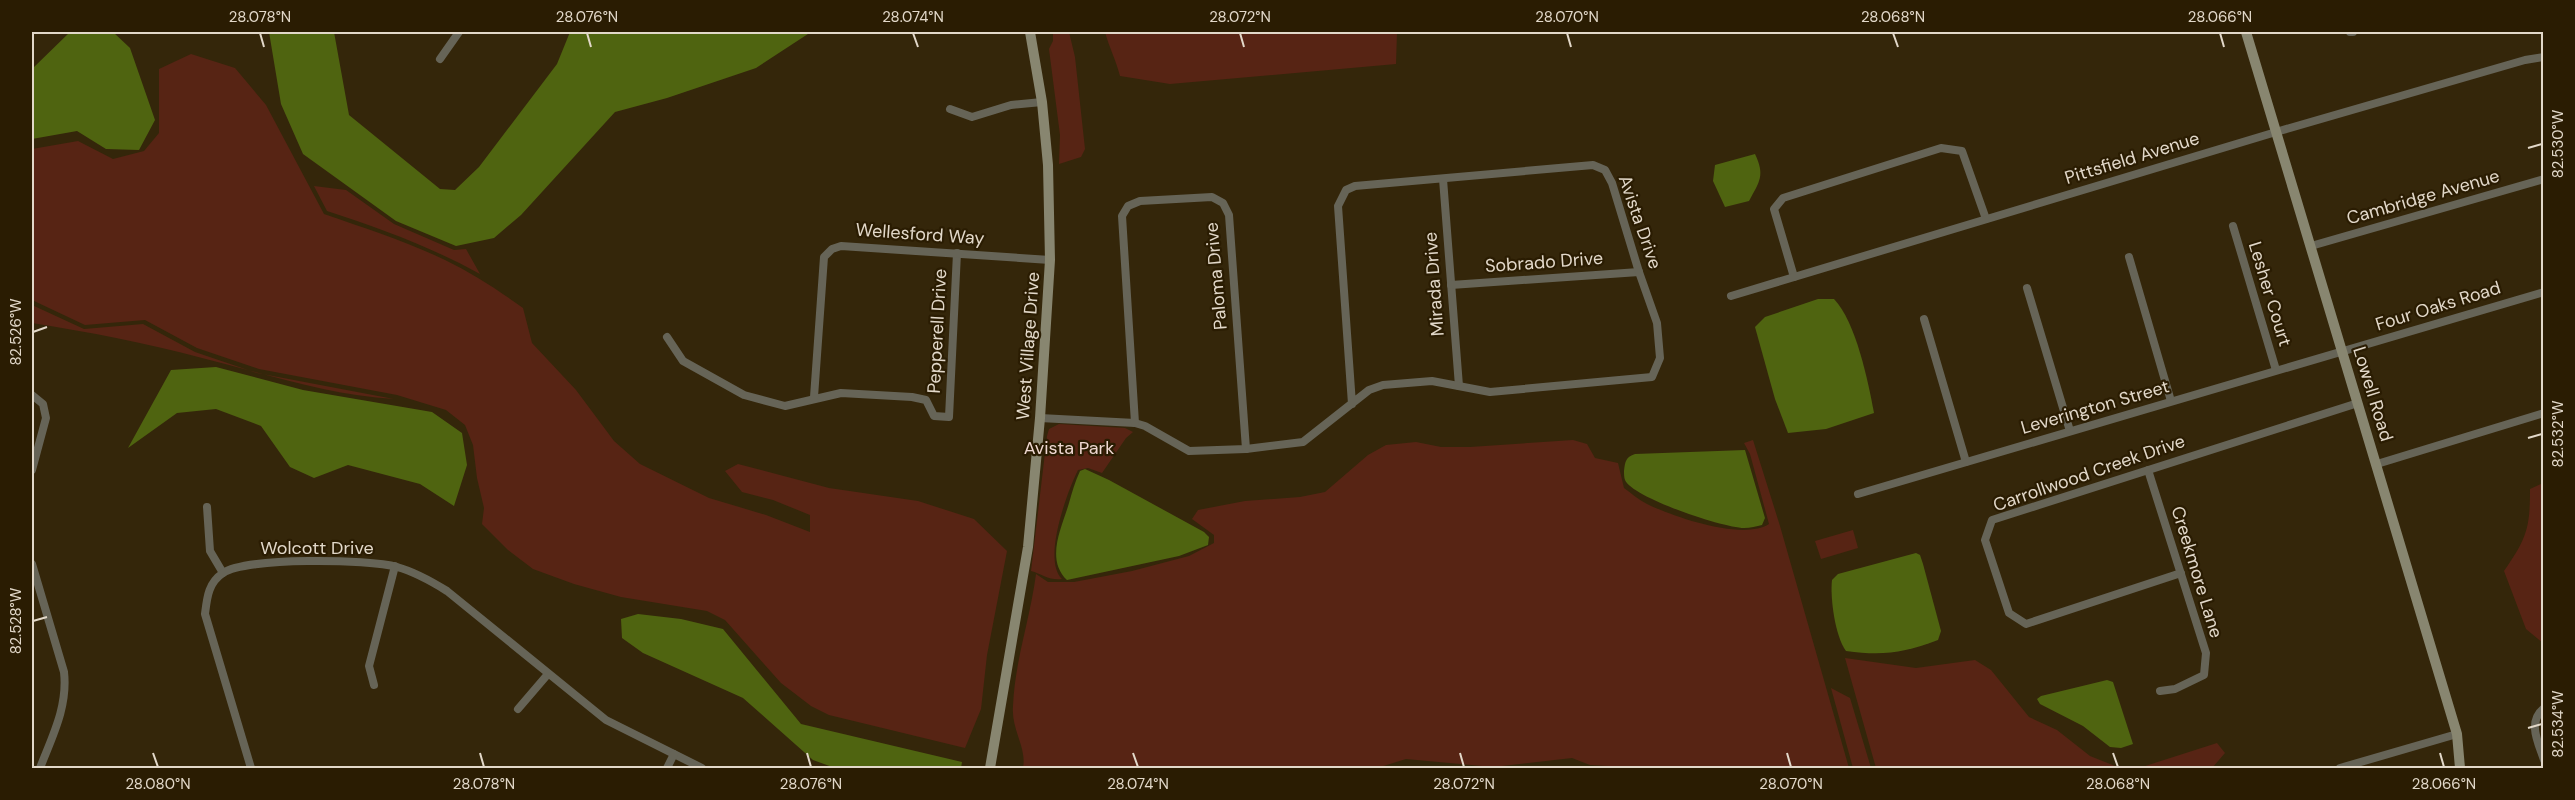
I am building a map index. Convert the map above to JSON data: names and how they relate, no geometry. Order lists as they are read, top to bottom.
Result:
{
  "streets": {
    "street": [
      "Pittsfield Avenue",
      "Cambridge Avenue",
      "Avista Drive",
      "Wellesford Way",
      "Sobrado Drive",
      "Paloma Drive",
      "Mirada Drive",
      "Lesher Court",
      "Four Oaks Road",
      "Pepperell Drive",
      "West Village Drive",
      "Lowell Road",
      "Leverington Street",
      "Carrollwood Creek Drive",
      "Wolcott Drive",
      "Creekmore Lane"
    ]
  },
  "crossings": [
    ["Pittsfield Avenue", "Lowell Road"],
    ["Cambridge Avenue", "Lowell Road"],
    ["Avista Drive", "Sobrado Drive"],
    ["Avista Drive", "Paloma Drive"],
    ["Avista Drive", "Mirada Drive"],
    ["Avista Drive", "West Village Drive"],
    ["Wellesford Way", "Pepperell Drive"],
    ["Wellesford Way", "West Village Drive"],
    ["Sobrado Drive", "Mirada Drive"],
    ["Lesher Court", "Leverington Street"],
    ["Four Oaks Road", "Lowell Road"],
    ["Four Oaks Road", "Leverington Street"],
    ["Lowell Road", "Leverington Street"],
    ["Lowell Road", "Carrollwood Creek Drive"],
    ["Carrollwood Creek Drive", "Creekmore Lane"]
  ],
  "parks": ["Avista Park"],
  "coordinates": [
    "28.078°N",
    "28.076°N",
    "28.074°N",
    "28.072°N",
    "28.070°N",
    "28.068°N",
    "28.066°N",
    "82.530°W",
    "82.526°W",
    "82.532°W",
    "82.528°W",
    "82.534°W",
    "28.080°N"
  ]
}
